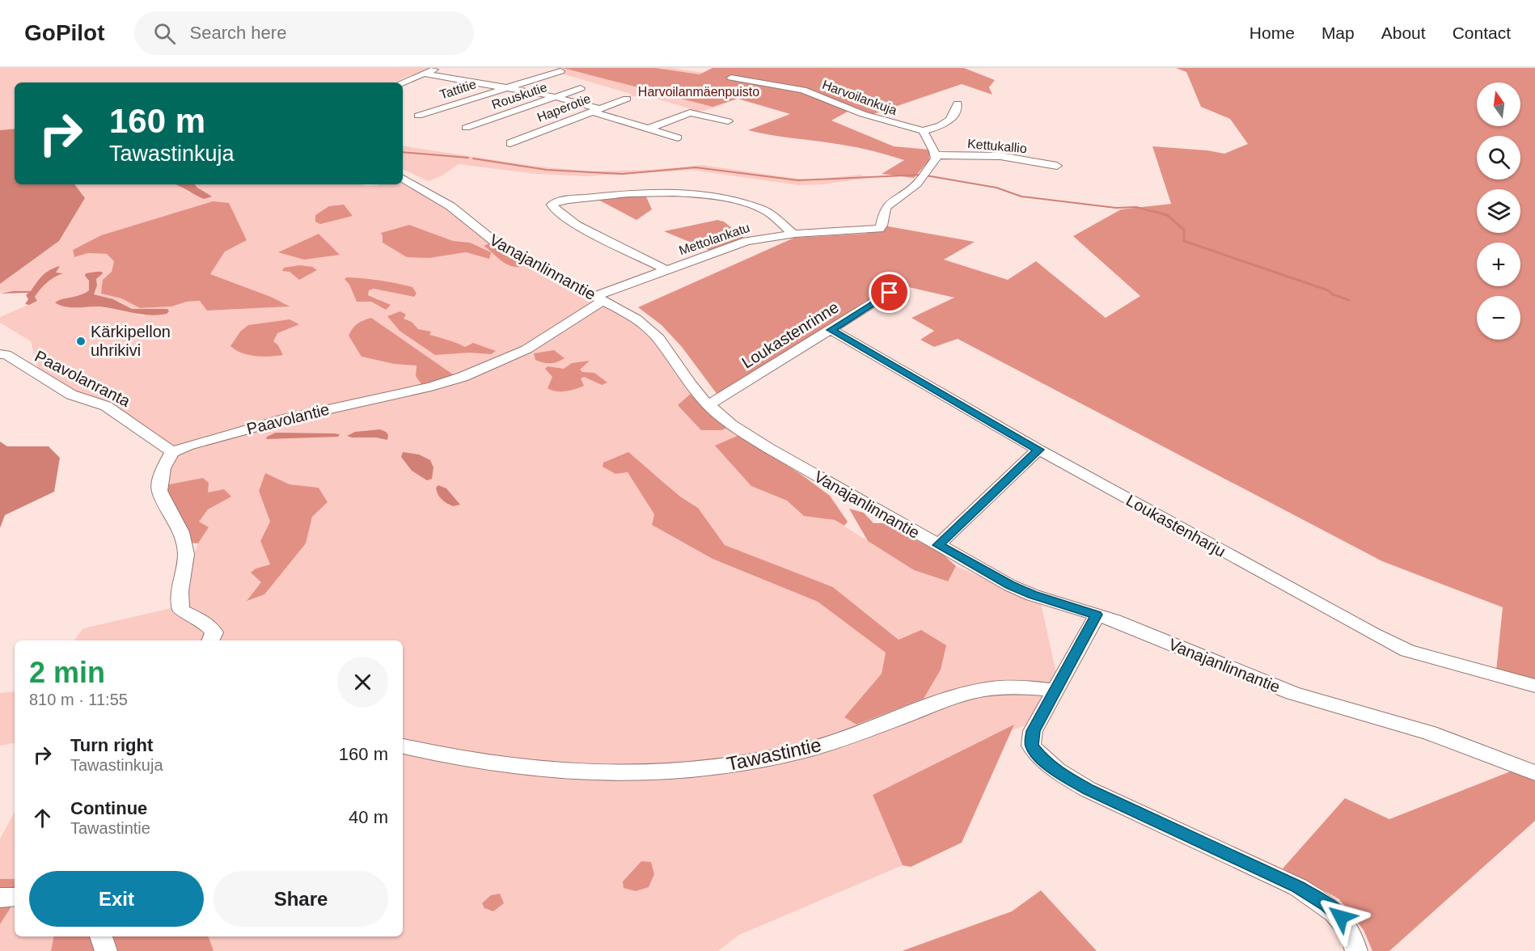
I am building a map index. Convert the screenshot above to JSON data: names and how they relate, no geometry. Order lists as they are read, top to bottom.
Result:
{
  "streets": {
    "street": [
      "Tattitie",
      "Rouskutie",
      "Harvoilankuja",
      "Haperotie",
      "Kettukallio",
      "Mettolankatu",
      "Vanajanlinnantie",
      "Loukastenrinne",
      "Paavolanranta",
      "Paavolantie",
      "Loukastenharju",
      "Tawastintie"
    ]
  },
  "crossings": [
    ["Kettukallio", "Mettolankatu"],
    ["Mettolankatu", "Vanajanlinnantie"],
    ["Mettolankatu", "Paavolantie"],
    ["Vanajanlinnantie", "Loukastenrinne"],
    ["Vanajanlinnantie", "Paavolantie"],
    ["Loukastenrinne", "Loukastenharju"],
    ["Paavolanranta", "Paavolantie"]
  ],
  "parks": ["Harvoilanmäenpuisto"],
  "places": ["Kärkipellon uhrikivi"],
  "north": "top",
  "page": {
    "header": "GoPilot",
    "search": "Search here",
    "nav": [
      "Home",
      "Map",
      "About",
      "Contact"
    ],
    "map_buttons": ["+", "−"],
    "turn": ["160 m", "Tawastinkuja"],
    "heading": ["2 min", "810 m · 11:55"],
    "list": [
      {
        "name": "Turn right",
        "note": "Tawastinkuja",
        "value": "160 m"
      },
      {
        "name": "Continue",
        "note": "Tawastintie",
        "value": "40 m"
      }
    ],
    "buttons": ["Exit", "Share"]
  }
}
